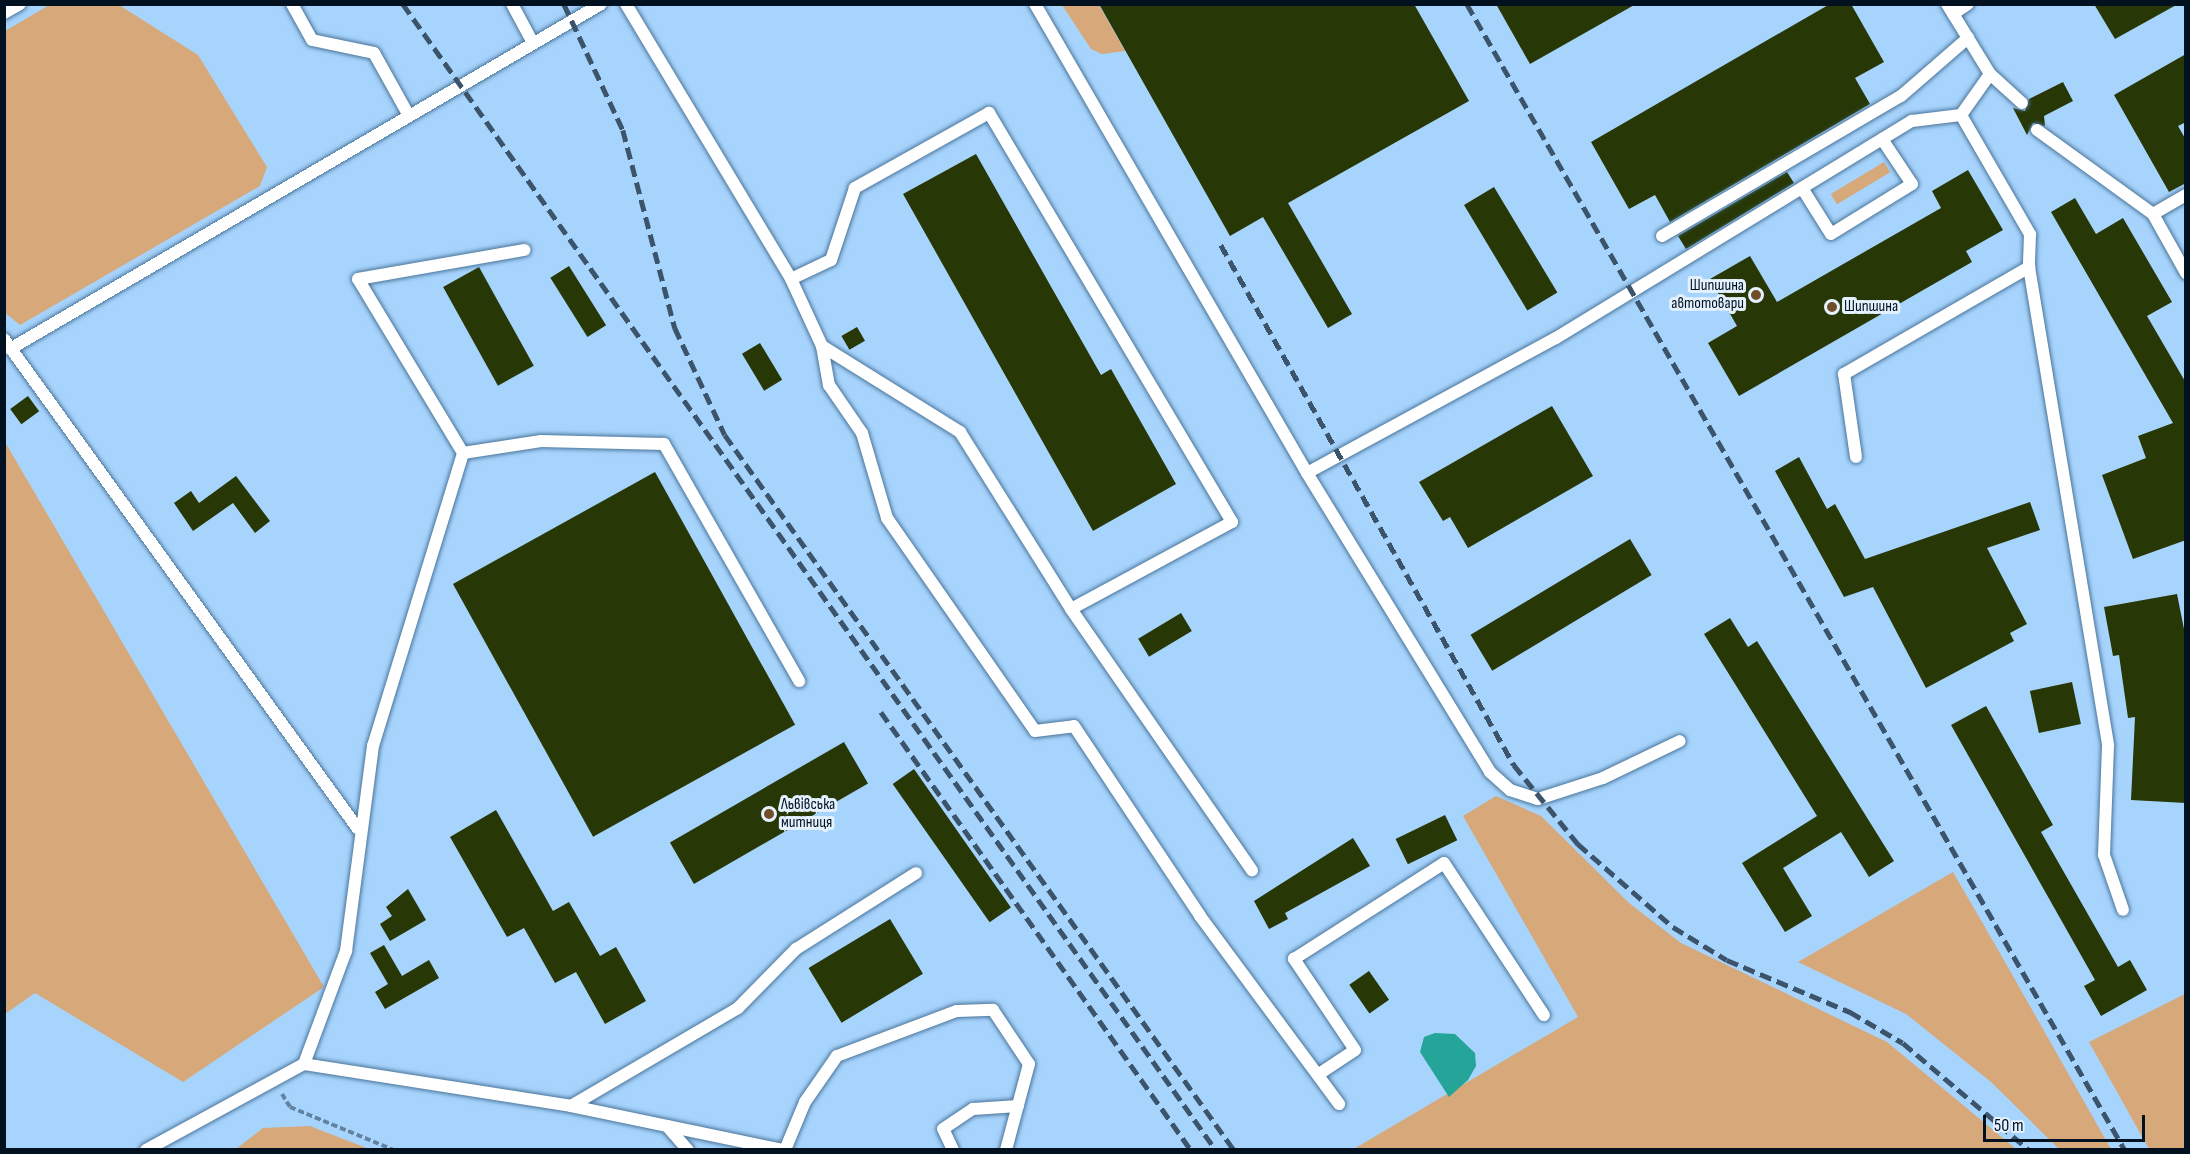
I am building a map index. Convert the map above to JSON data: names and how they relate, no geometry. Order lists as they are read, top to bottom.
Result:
{
  "places": ["Шипшина автотовари", "Шипшина", "Львівська митниця"],
  "scale_bar": "50 m"
}
